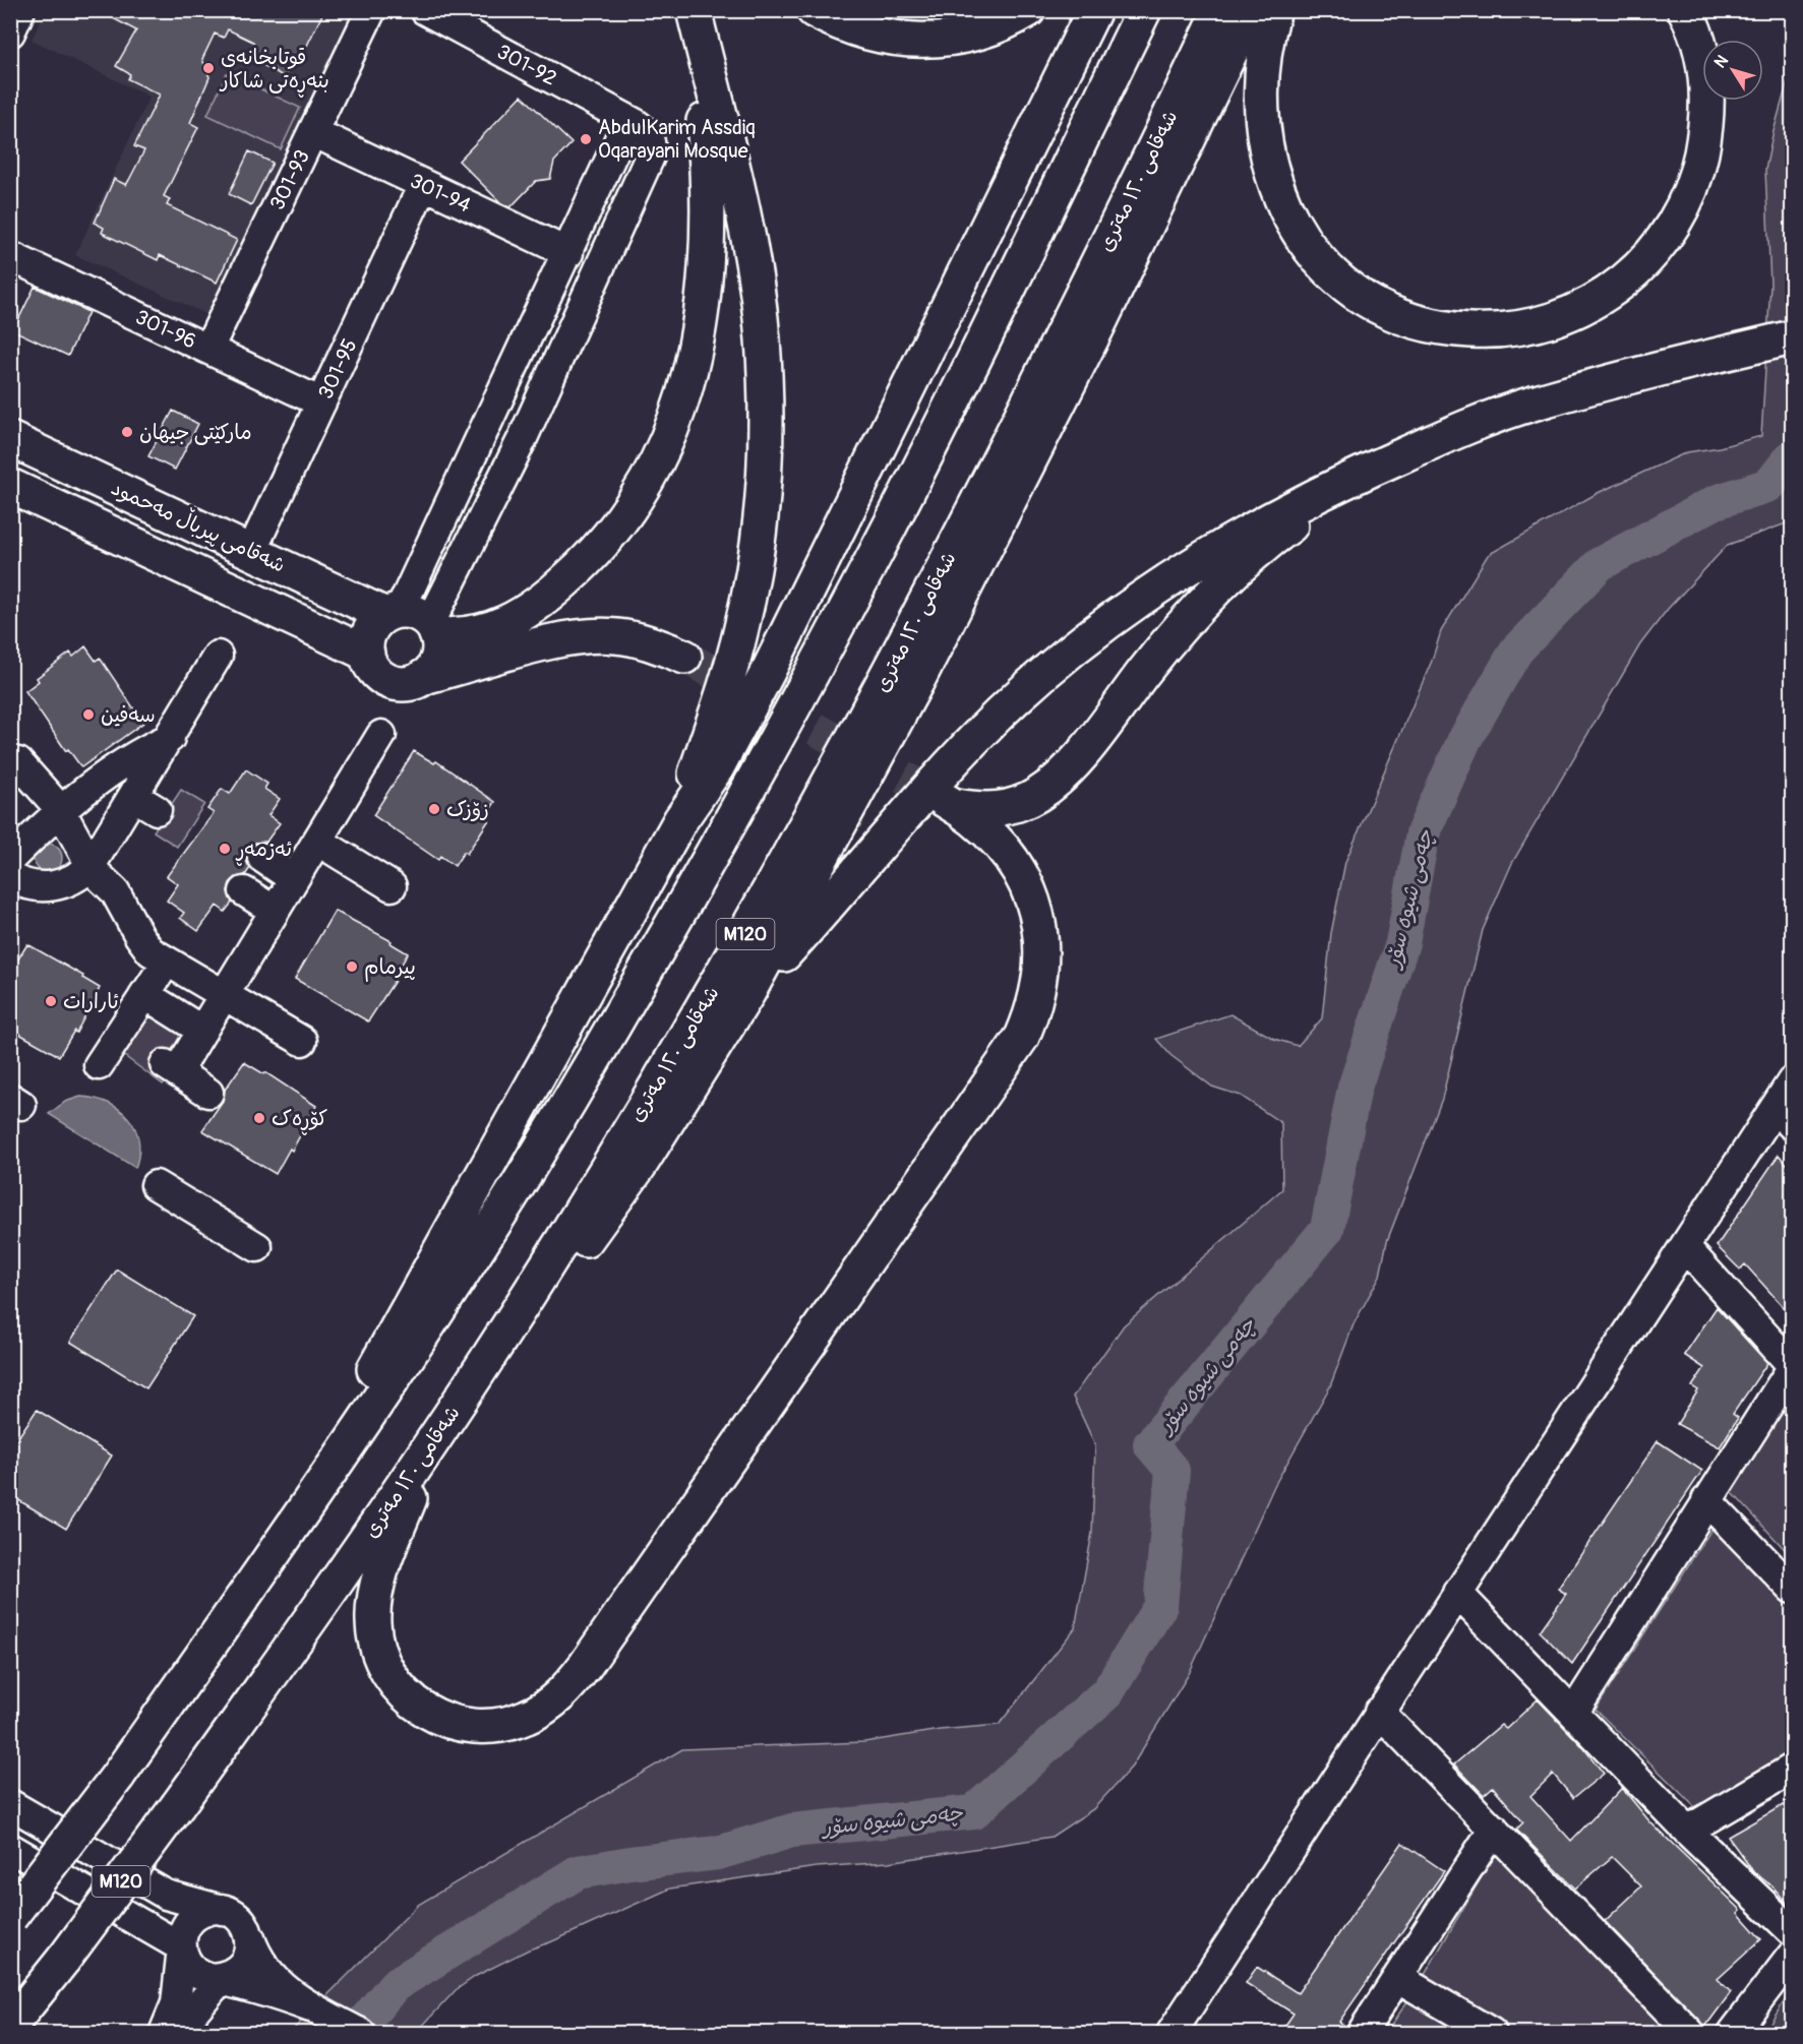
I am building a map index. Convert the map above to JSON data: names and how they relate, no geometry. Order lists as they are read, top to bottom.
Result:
{
  "streets": {
    "main road": ["شەقامی ١٢٠ مەتری", "شەقامی پیرباڵ مەحمود", "M120"],
    "street": [
      "301-92",
      "301-93",
      "301-94",
      "301-96",
      "301-95"
    ]
  },
  "crossings": [
    ["301-92", "شەقامی پیرباڵ مەحمود"],
    ["301-93", "301-94"],
    ["301-93", "301-96"],
    ["301-94", "301-95"],
    ["301-96", "301-95"],
    ["301-95", "شەقامی پیرباڵ مەحمود"]
  ],
  "water": ["چەمی شیوە سۆر"],
  "places": [
    "قوتابخانەی بنەڕەتی شاکار",
    "AbdulKarim Assdiq Oqarayani Mosque",
    "مارکێتی جیهان",
    "سەفین",
    "زۆزک",
    "ئەزمەڕ",
    "پیرمام",
    "ئارارات",
    "کۆڕەک"
  ],
  "north": "top left"
}
